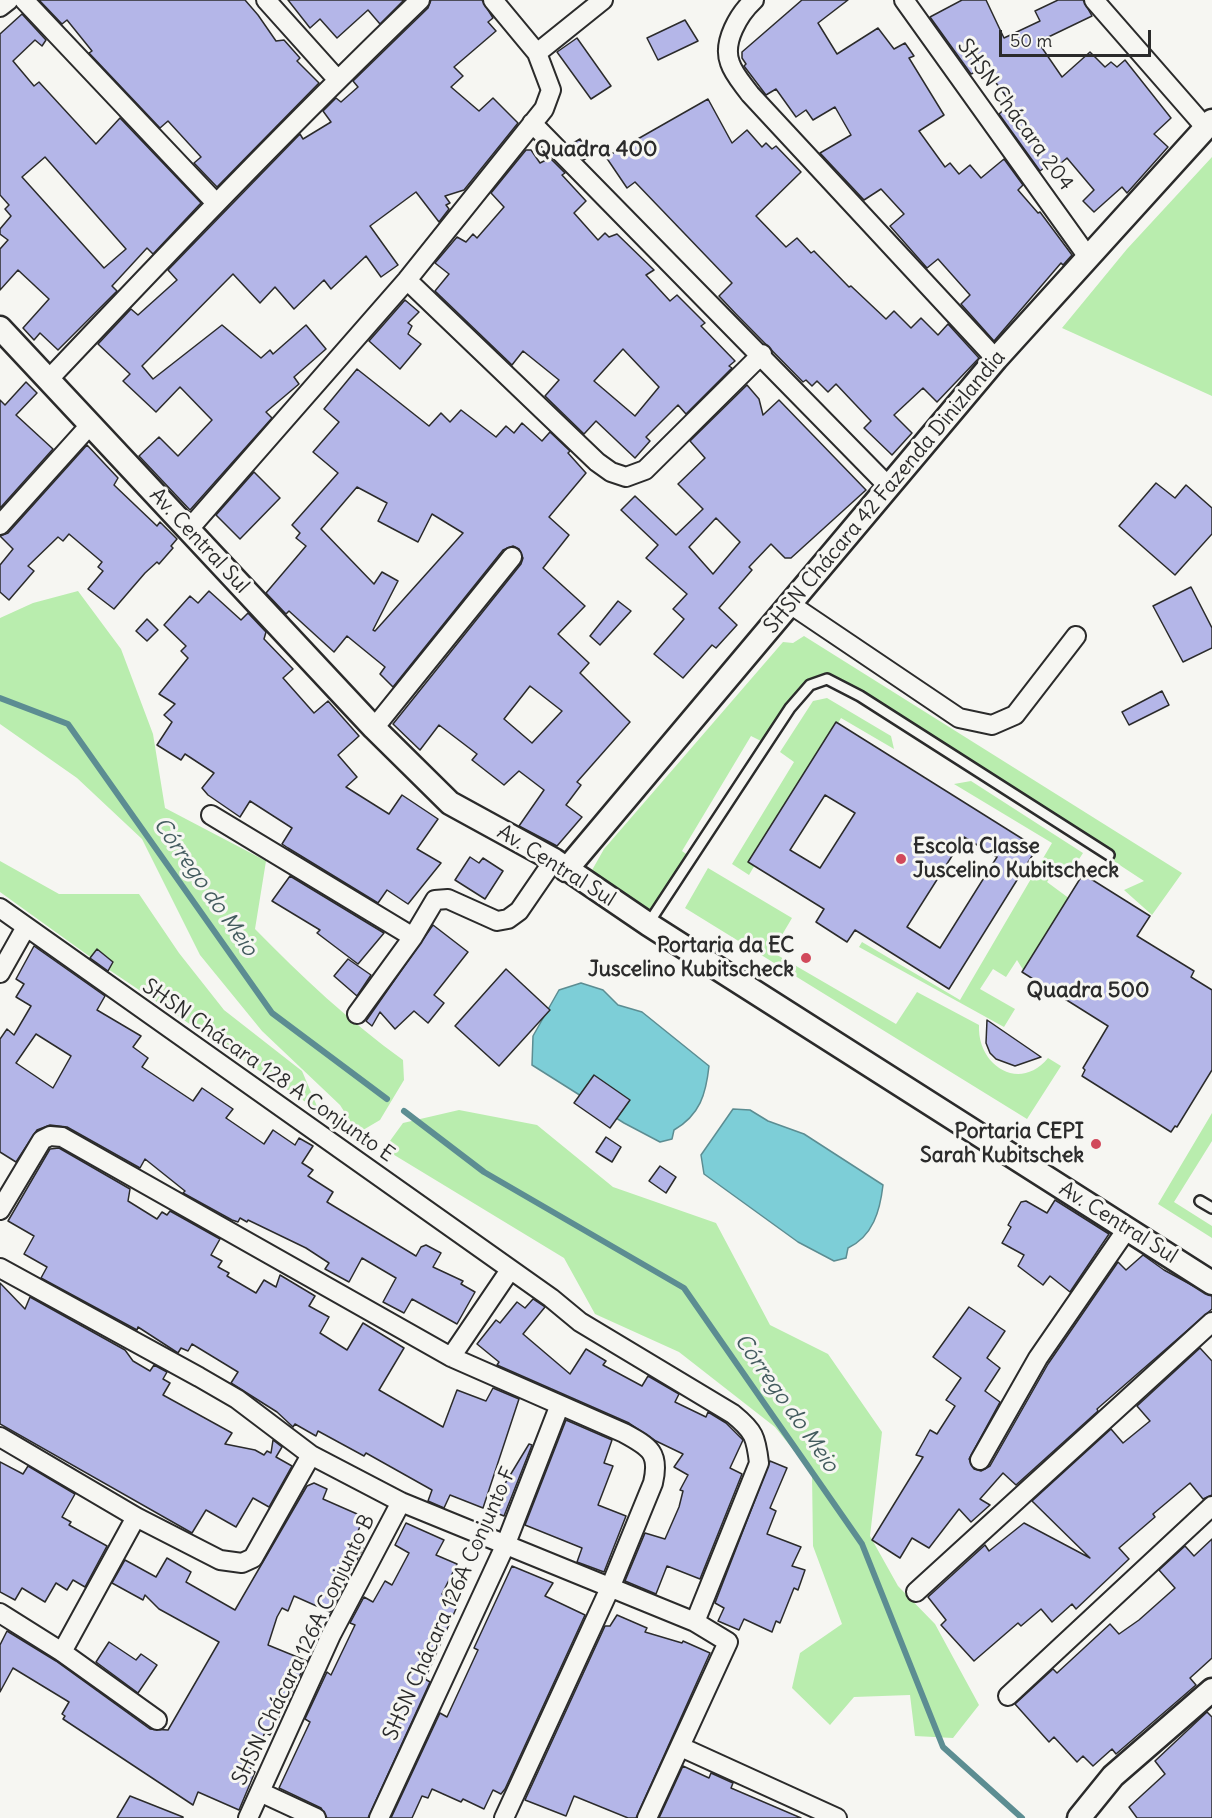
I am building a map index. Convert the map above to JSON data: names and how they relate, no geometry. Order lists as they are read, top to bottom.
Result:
{
  "streets": {
    "street": [
      "SHSN Chácara 204",
      "SHSN Chácara 42 Fazenda Dinizlandia",
      "Av. Central Sul",
      "SHSN Chácara 128 A Conjunto E",
      "SHSN Chácara 126A Conjunto F",
      "SHSN Chácara 126A Conjunto B"
    ]
  },
  "crossings": [
    ["SHSN Chácara 204", "SHSN Chácara 42 Fazenda Dinizlandia"],
    ["SHSN Chácara 42 Fazenda Dinizlandia", "Av. Central Sul"]
  ],
  "districts": ["Quadra 400", "Quadra 500"],
  "water": ["Córrego do Meio"],
  "places": ["Escola Classe Juscelino Kubitscheck", "Portaria da EC Juscelino Kubitscheck", "Portaria CEPI Sarah Kubitschek"],
  "scale_bar": "50 m"
}
